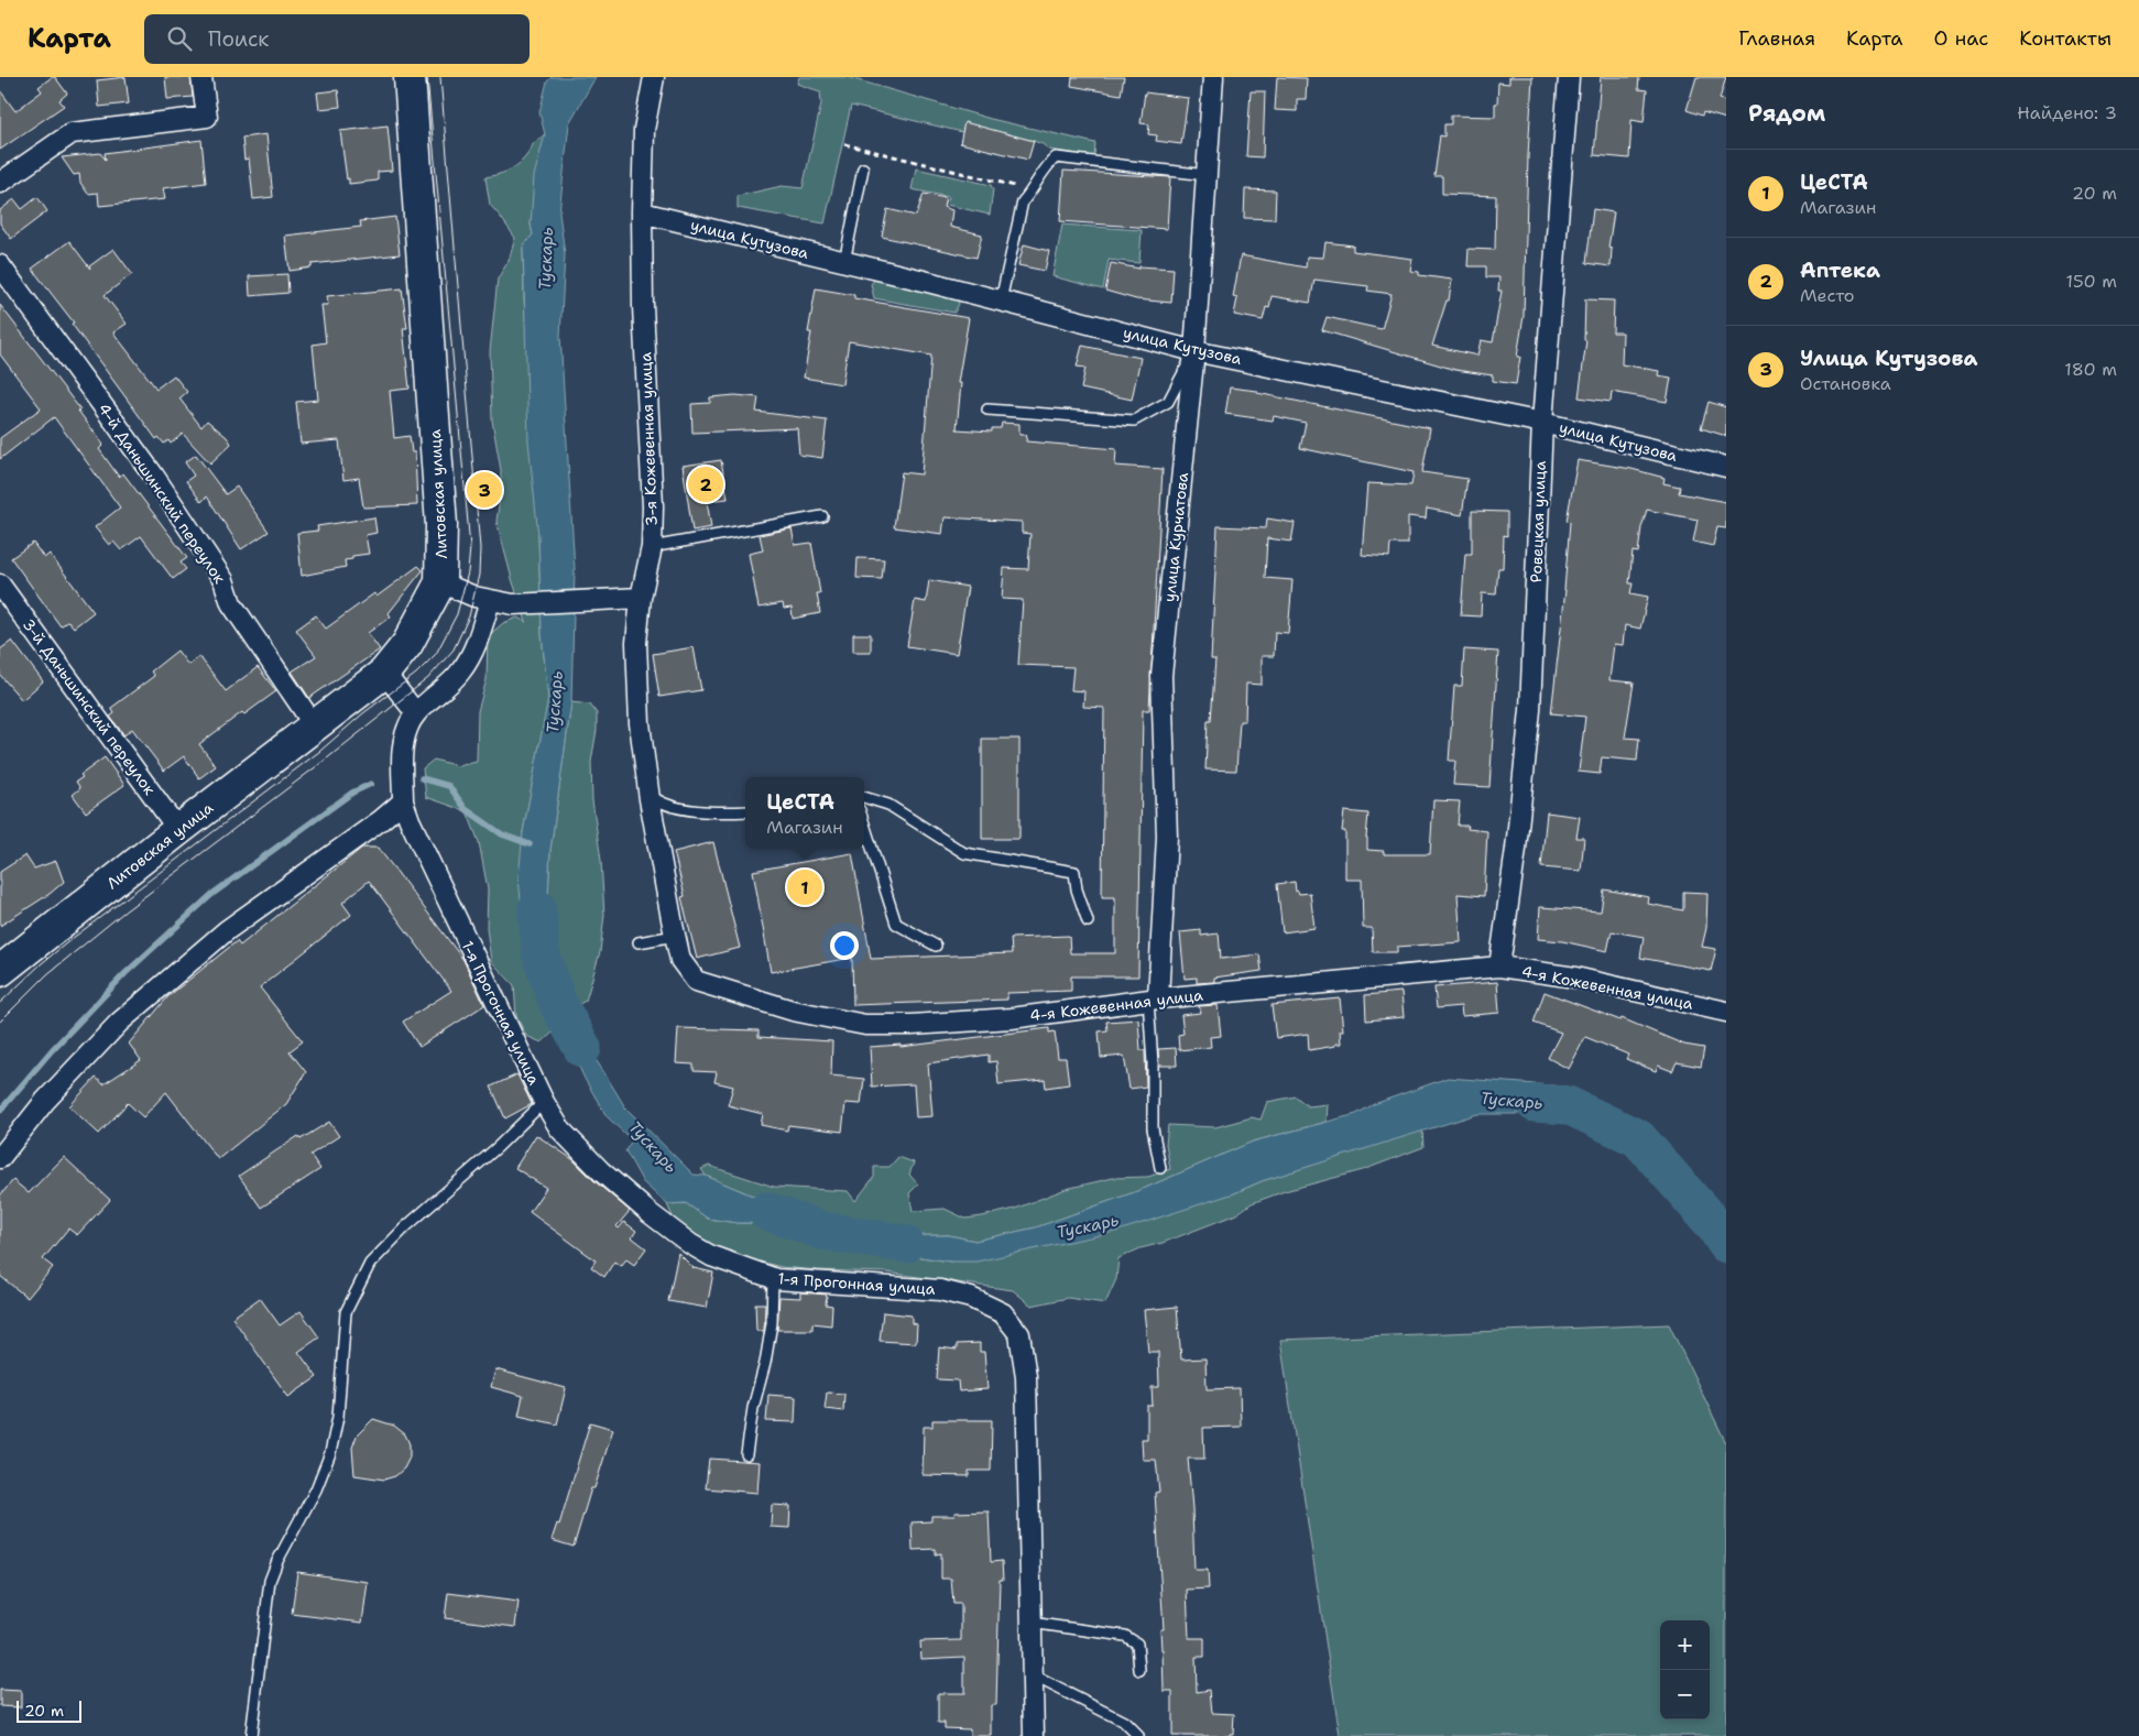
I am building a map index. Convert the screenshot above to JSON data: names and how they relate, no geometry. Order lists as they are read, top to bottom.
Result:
{
  "streets": {
    "main road": ["Литовская улица"],
    "street": [
      "улица Кутузова",
      "3-я Кожевенная улица",
      "4-й Даньшинский переулок",
      "Ровецкая улица",
      "улица Курчатова",
      "3-й Даньшинский переулок",
      "4-я Кожевенная улица",
      "1-я Прогонная улица"
    ]
  },
  "crossings": [
    ["улица Кутузова", "3-я Кожевенная улица"],
    ["улица Кутузова", "Ровецкая улица"],
    ["улица Кутузова", "улица Курчатова"],
    ["3-я Кожевенная улица", "4-я Кожевенная улица"],
    ["4-й Даньшинский переулок", "Литовская улица"],
    ["Литовская улица", "3-й Даньшинский переулок"],
    ["Ровецкая улица", "4-я Кожевенная улица"],
    ["улица Курчатова", "4-я Кожевенная улица"]
  ],
  "water": ["Тускарь"],
  "scale_bar": "20 m",
  "page": {
    "header": "Карта",
    "search": "Поиск",
    "nav": [
      "Главная",
      "Карта",
      "О нас",
      "Контакты"
    ],
    "heading": ["Рядом", "Найдено: 3"],
    "list": [
      {
        "mark": "1",
        "name": "ЦеСТА",
        "note": "Магазин",
        "value": "20 m"
      },
      {
        "mark": "2",
        "name": "Аптека",
        "note": "Место",
        "value": "150 m"
      },
      {
        "mark": "3",
        "name": "Улица Кутузова",
        "note": "Остановка",
        "value": "180 m"
      }
    ],
    "pins": ["2", "3", "1"],
    "popup": ["ЦеСТА", "Магазин"],
    "map_buttons": ["+", "−"],
    "scale": "20 m"
  }
}
